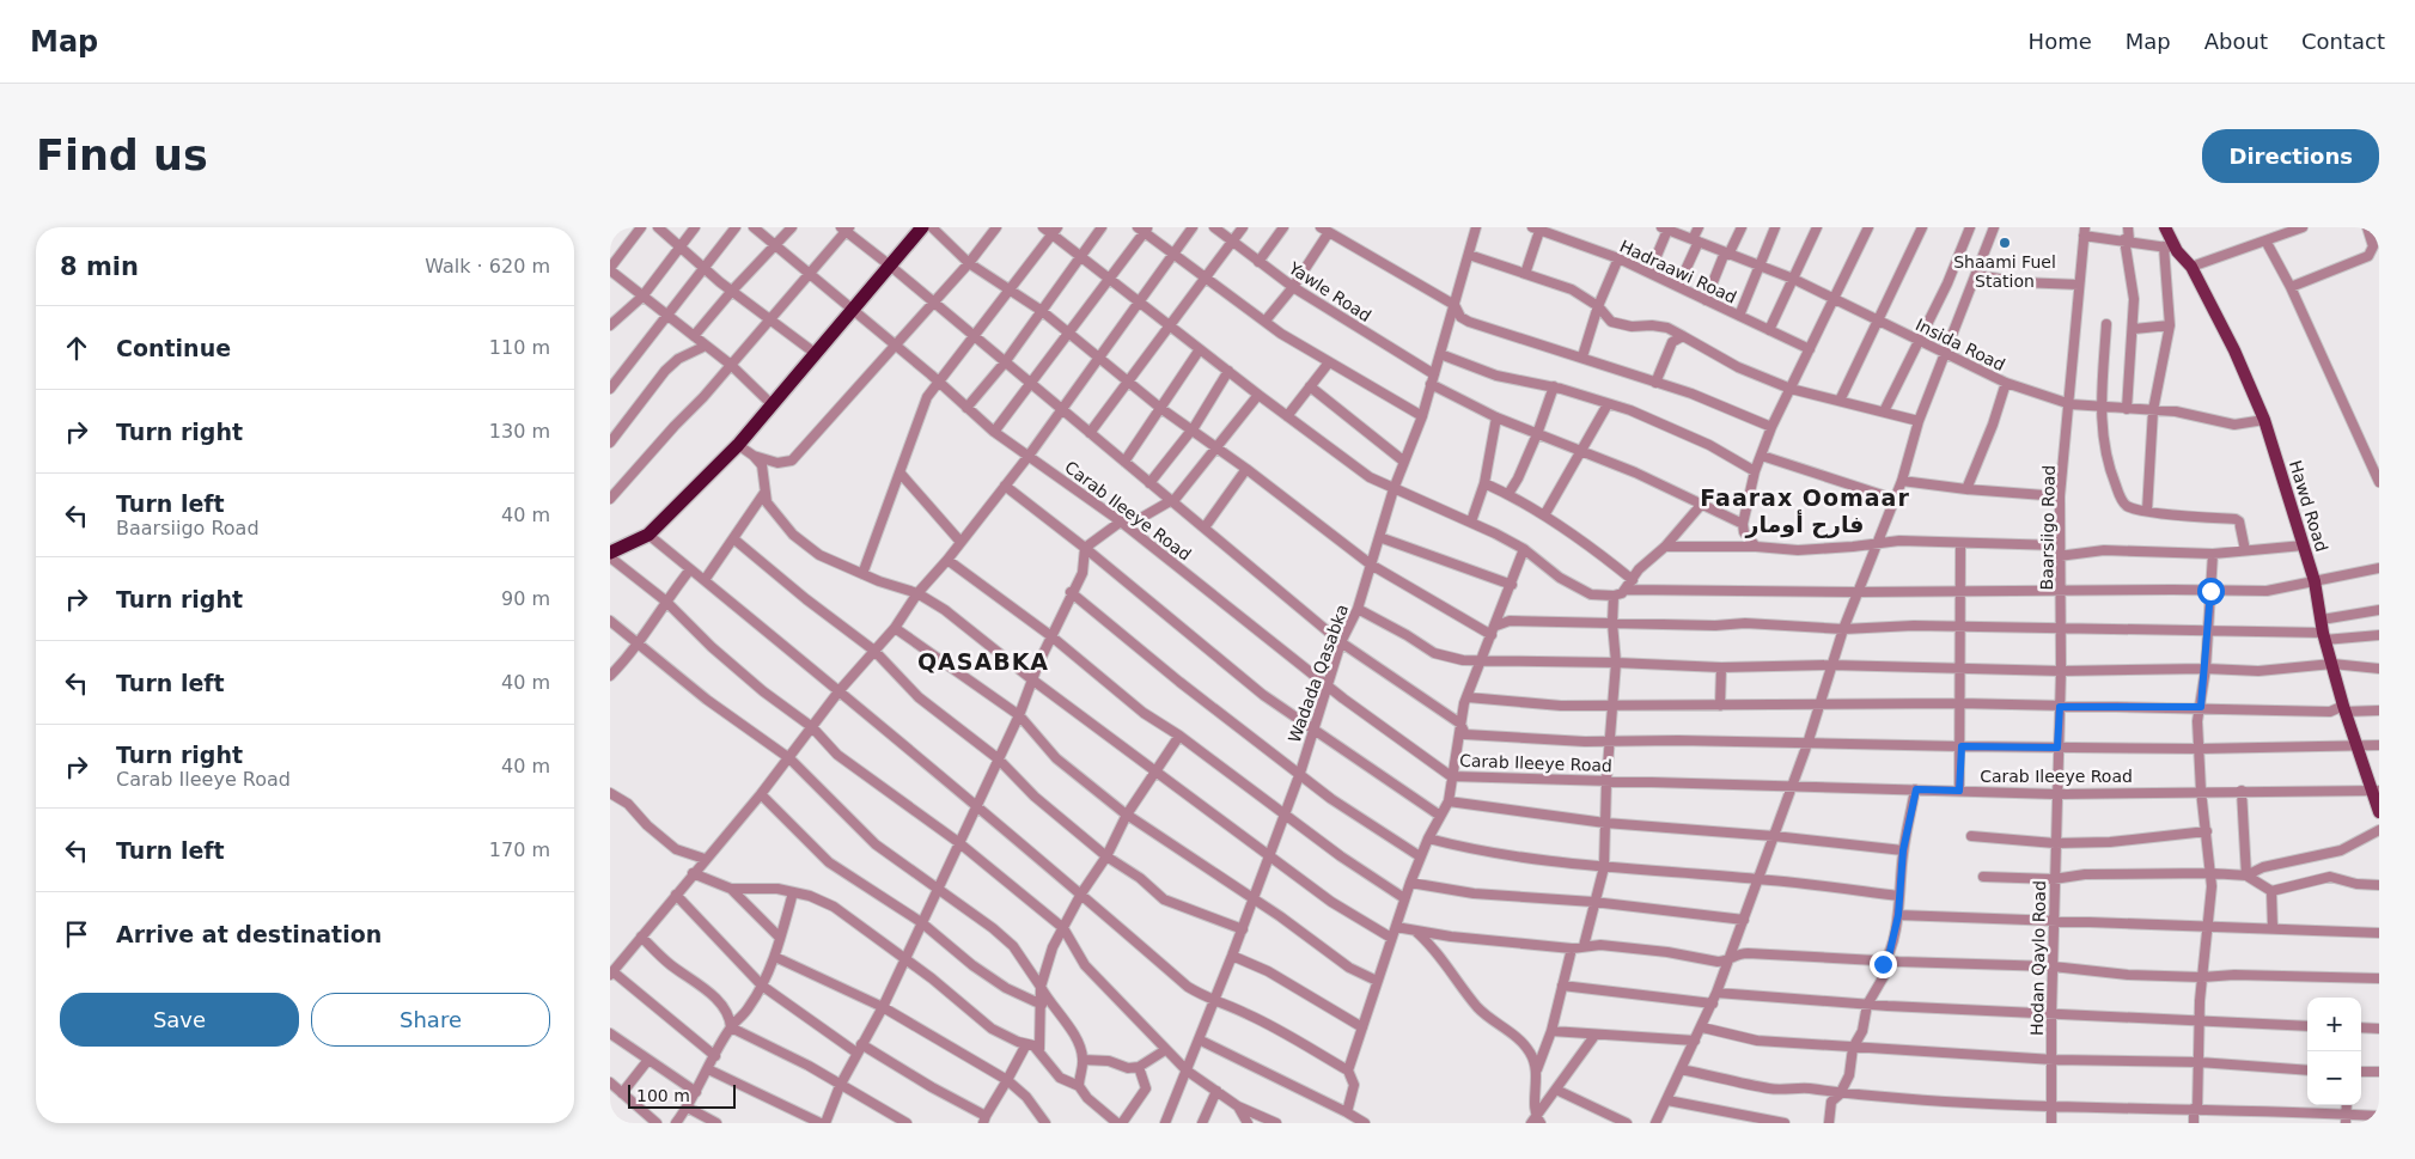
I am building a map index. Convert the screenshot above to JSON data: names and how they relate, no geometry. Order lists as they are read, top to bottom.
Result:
{
  "streets": {
    "main road": ["Hawd Road"],
    "street": [
      "Hadraawi Road",
      "Yawle Road",
      "Insida Road",
      "Carab Ileeye Road",
      "Baarsiigo Road",
      "Wadada Qasabka",
      "Hodan Qaylo Road"
    ]
  },
  "crossings": [
    ["Yawle Road", "Wadada Qasabka"],
    ["Insida Road", "Hawd Road"],
    ["Insida Road", "Baarsiigo Road"],
    ["Hawd Road", "Carab Ileeye Road"],
    ["Carab Ileeye Road", "Baarsiigo Road"],
    ["Carab Ileeye Road", "Wadada Qasabka"],
    ["Carab Ileeye Road", "Hodan Qaylo Road"],
    ["Baarsiigo Road", "Hodan Qaylo Road"]
  ],
  "districts": ["Faarax Oomaar فارح أومار", "QASABKA"],
  "places": ["Shaami Fuel Station"],
  "scale_bar": "100 m",
  "page": {
    "header": "Map",
    "nav": [
      "Home",
      "Map",
      "About",
      "Contact"
    ],
    "buttons": [
      "Directions",
      ["Save", "Share"]
    ],
    "title": "Find us",
    "heading": ["8 min", "Walk · 620 m"],
    "list": [
      ["Continue", "110 m"],
      ["Turn right", "130 m"],
      ["Turn left", "Baarsiigo Road", "40 m"],
      ["Turn right", "90 m"],
      ["Turn left", "40 m"],
      ["Turn right", "Carab Ileeye Road", "40 m"],
      ["Turn left", "170 m"],
      "Arrive at destination"
    ],
    "map_buttons": ["+", "−"],
    "scale": "100 m"
  }
}
